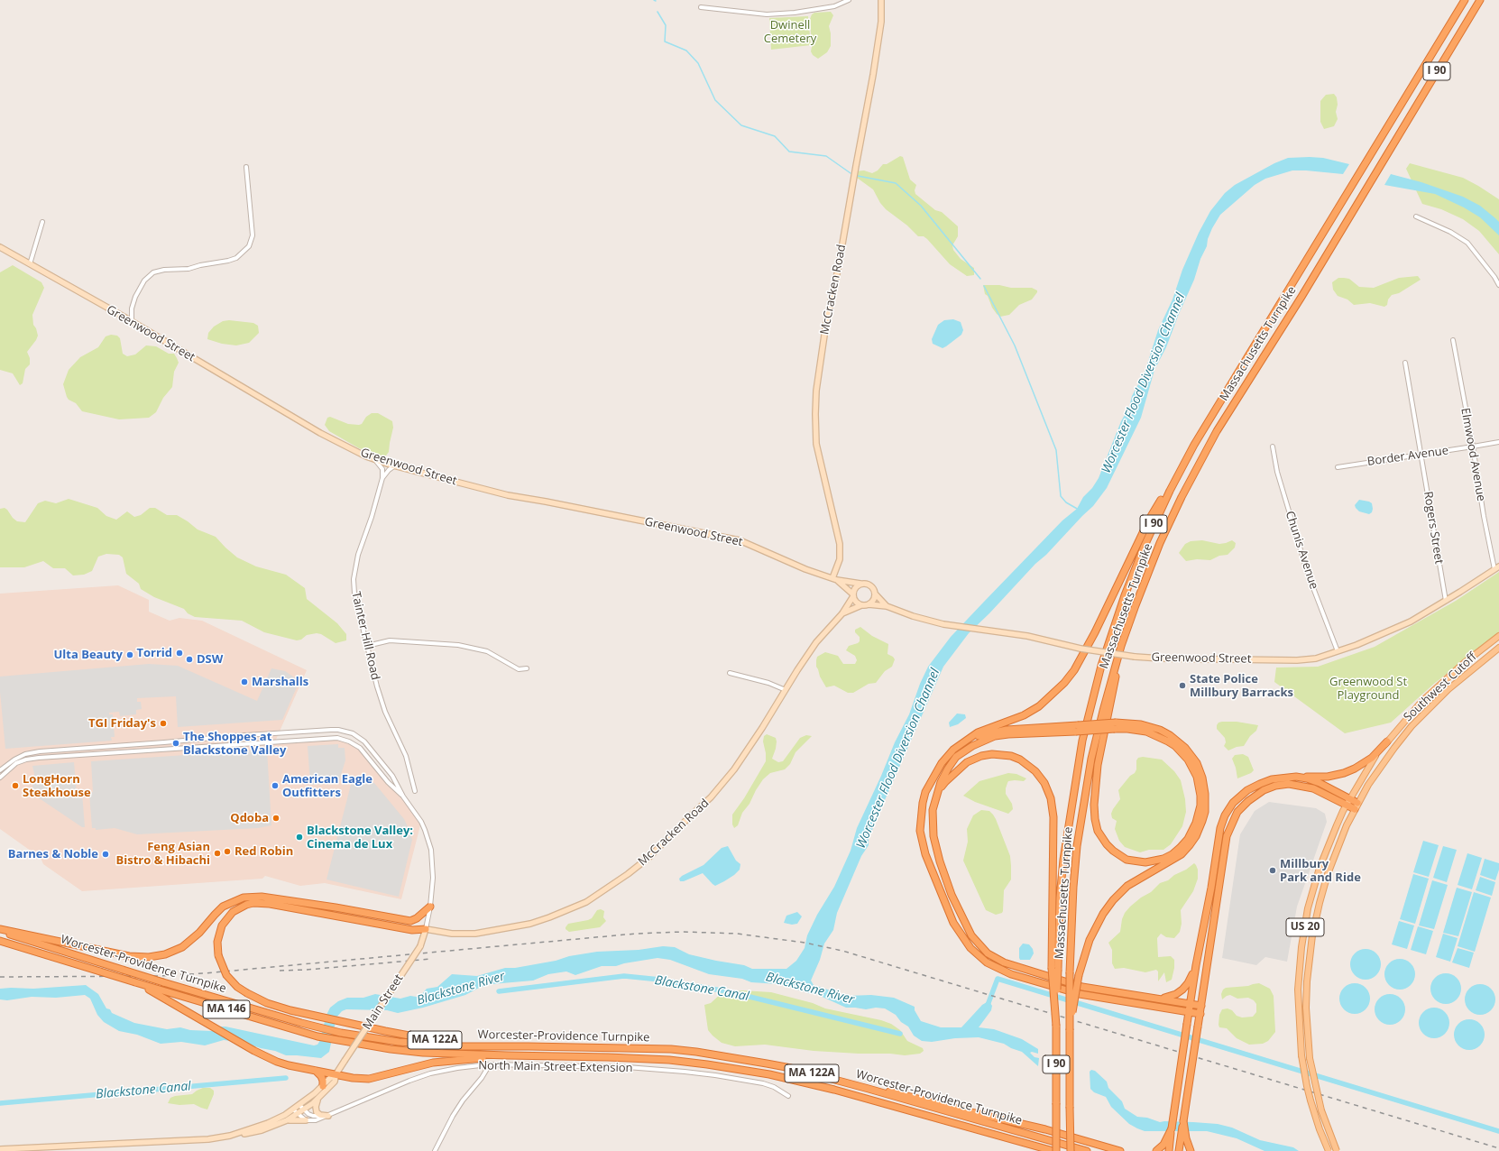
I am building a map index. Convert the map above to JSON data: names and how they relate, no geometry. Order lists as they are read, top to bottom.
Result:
{
  "streets": {
    "highway": [
      "I 90",
      "Massachusetts Turnpike",
      "Worcester-Providence Turnpike",
      "MA 146",
      "MA 122A"
    ],
    "main road": ["Southwest Cutoff", "US 20"],
    "street": [
      "McCracken Road",
      "Greenwood Street",
      "Elmwood Avenue",
      "Border Avenue",
      "Rogers Street",
      "Chunis Avenue",
      "Tainter Hill Road",
      "Main Street",
      "North Main Street Extension"
    ]
  },
  "crossings": [
    ["McCracken Road", "Greenwood Street"],
    ["McCracken Road", "Main Street"],
    ["McCracken Road", "MA 122A"],
    ["Greenwood Street", "Elmwood Avenue"],
    ["Greenwood Street", "Rogers Street"],
    ["Greenwood Street", "Chunis Avenue"],
    ["Greenwood Street", "Tainter Hill Road"],
    ["Massachusetts Turnpike", "Worcester-Providence Turnpike"],
    ["Elmwood Avenue", "Border Avenue"],
    ["Border Avenue", "Rogers Street"],
    ["Worcester-Providence Turnpike", "MA 122A"],
    ["Main Street", "MA 122A"],
    ["Main Street", "North Main Street Extension"]
  ],
  "water": ["Worcester Flood Diversion Channel", "Blackstone River", "Blackstone Canal"],
  "parks": ["Dwinell Cemetery", "Greenwood St Playground"],
  "places": [
    "Torrid",
    "Ulta Beauty",
    "DSW",
    "Marshalls",
    "State Police Millbury Barracks",
    "TGI Friday's",
    "The Shoppes at Blackstone Valley",
    "LongHorn Steakhouse",
    "American Eagle Outfitters",
    "Qdoba",
    "Blackstone Valley: Cinema de Lux",
    "Red Robin",
    "Feng Asian Bistro & Hibachi",
    "Barnes & Noble",
    "Millbury Park and Ride"
  ]
}
